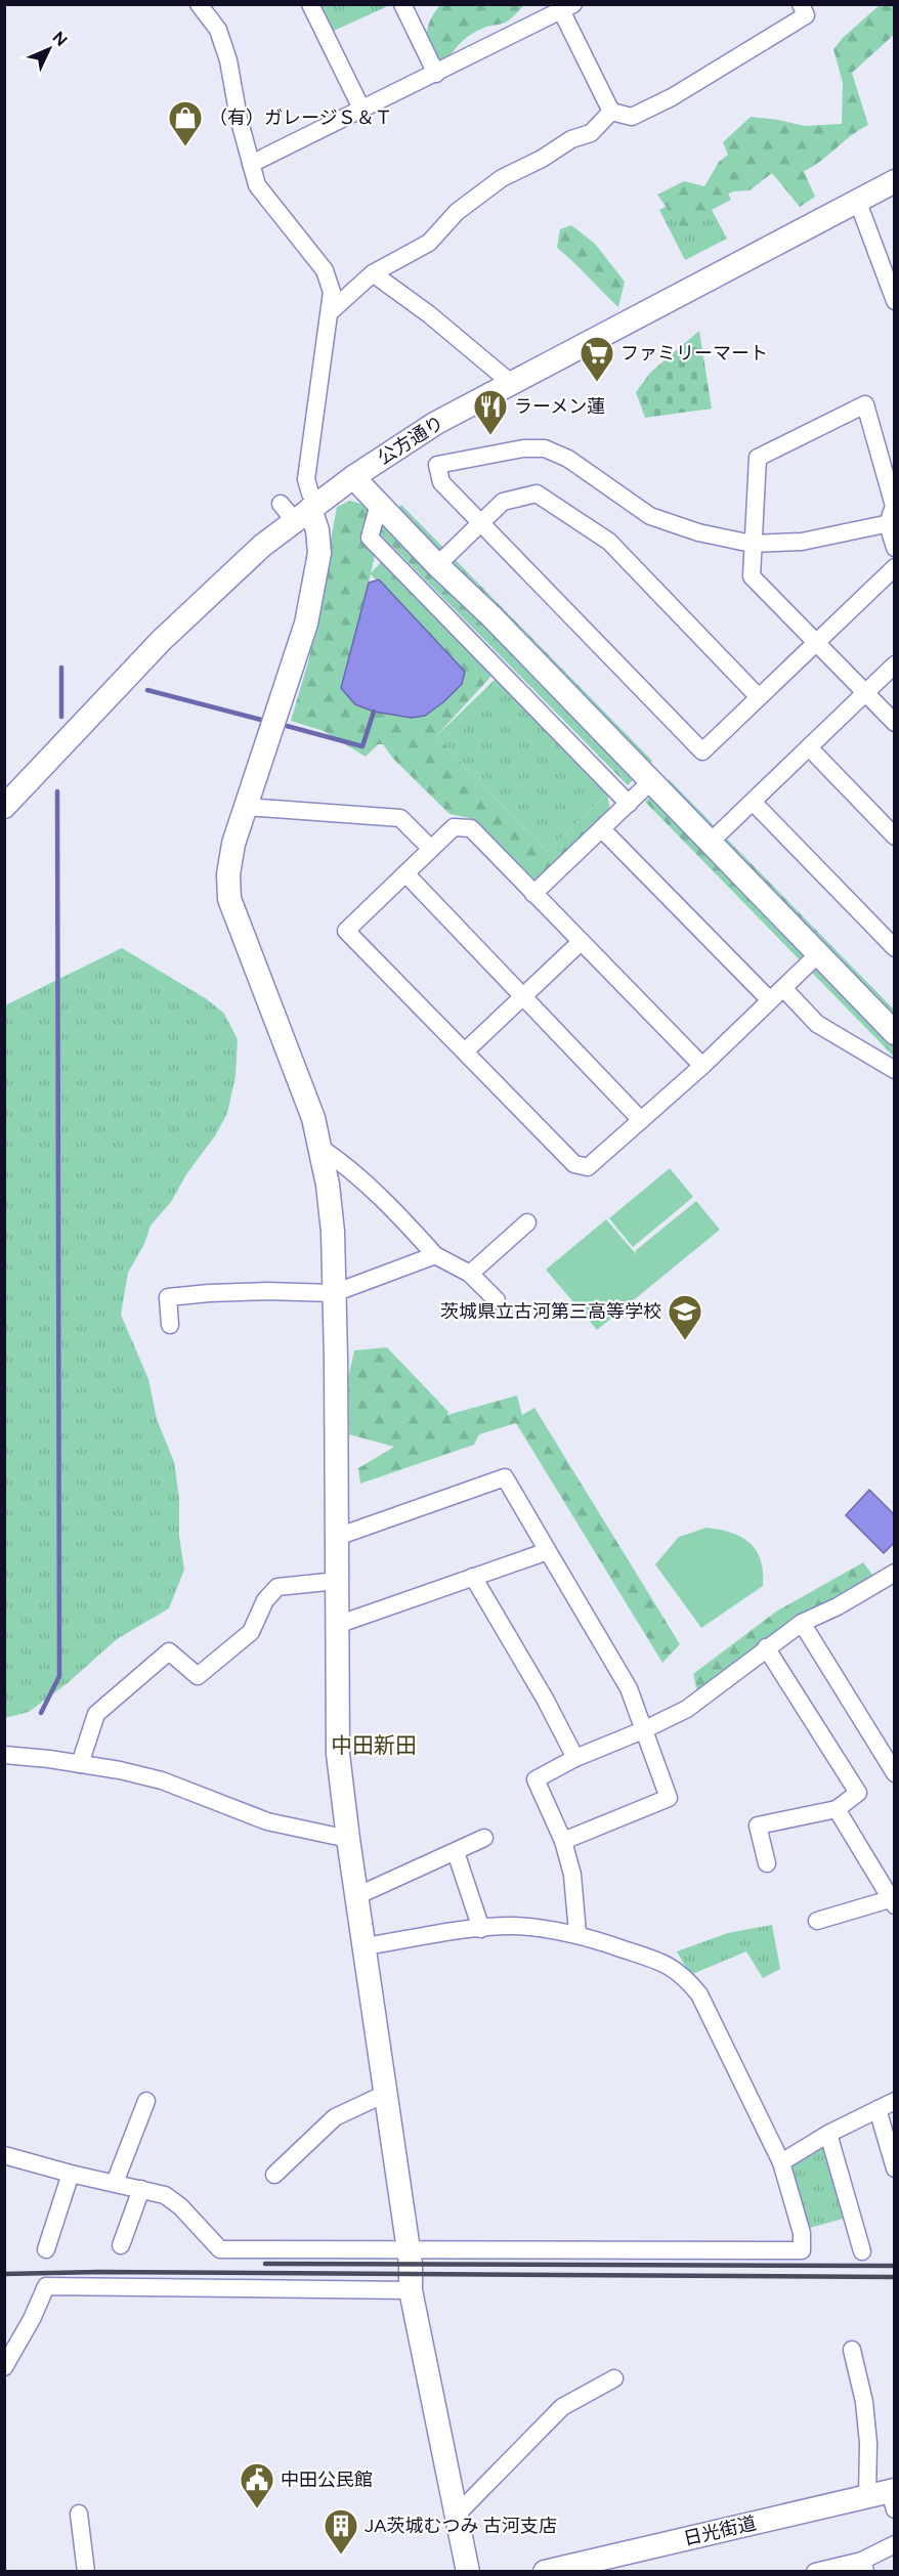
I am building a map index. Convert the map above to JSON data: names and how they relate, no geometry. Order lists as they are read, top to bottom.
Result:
{
  "streets": {
    "street": ["公方通り", "日光街道"]
  },
  "districts": ["中田新田"],
  "places": {
    "shop": ["（有）ガレージＳ＆Ｔ"],
    "supermarket": ["ファミリーマート"],
    "restaurant": ["ラーメン蓮"],
    "school or university": ["茨城県立古河第三高等学校"],
    "public building": ["中田公民館"],
    "building": ["JA茨城むつみ 古河支店"]
  },
  "north": "top right"
}
